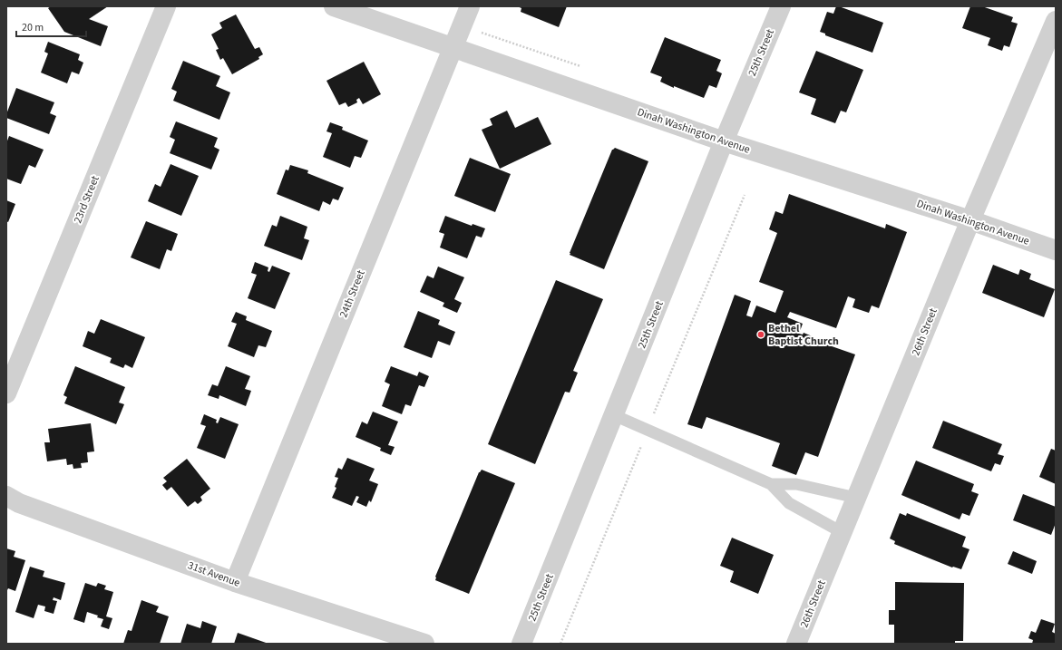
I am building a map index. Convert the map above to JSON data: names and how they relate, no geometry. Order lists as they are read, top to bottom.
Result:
{
  "streets": {
    "street": [
      "25th Street",
      "Dinah Washington Avenue",
      "23rd Street",
      "24th Street",
      "26th Street",
      "31st Avenue"
    ]
  },
  "crossings": [
    ["25th Street", "Dinah Washington Avenue"],
    ["Dinah Washington Avenue", "24th Street"],
    ["Dinah Washington Avenue", "26th Street"],
    ["24th Street", "31st Avenue"]
  ],
  "places": ["Bethel Baptist Church"],
  "scale_bar": "20 m"
}
